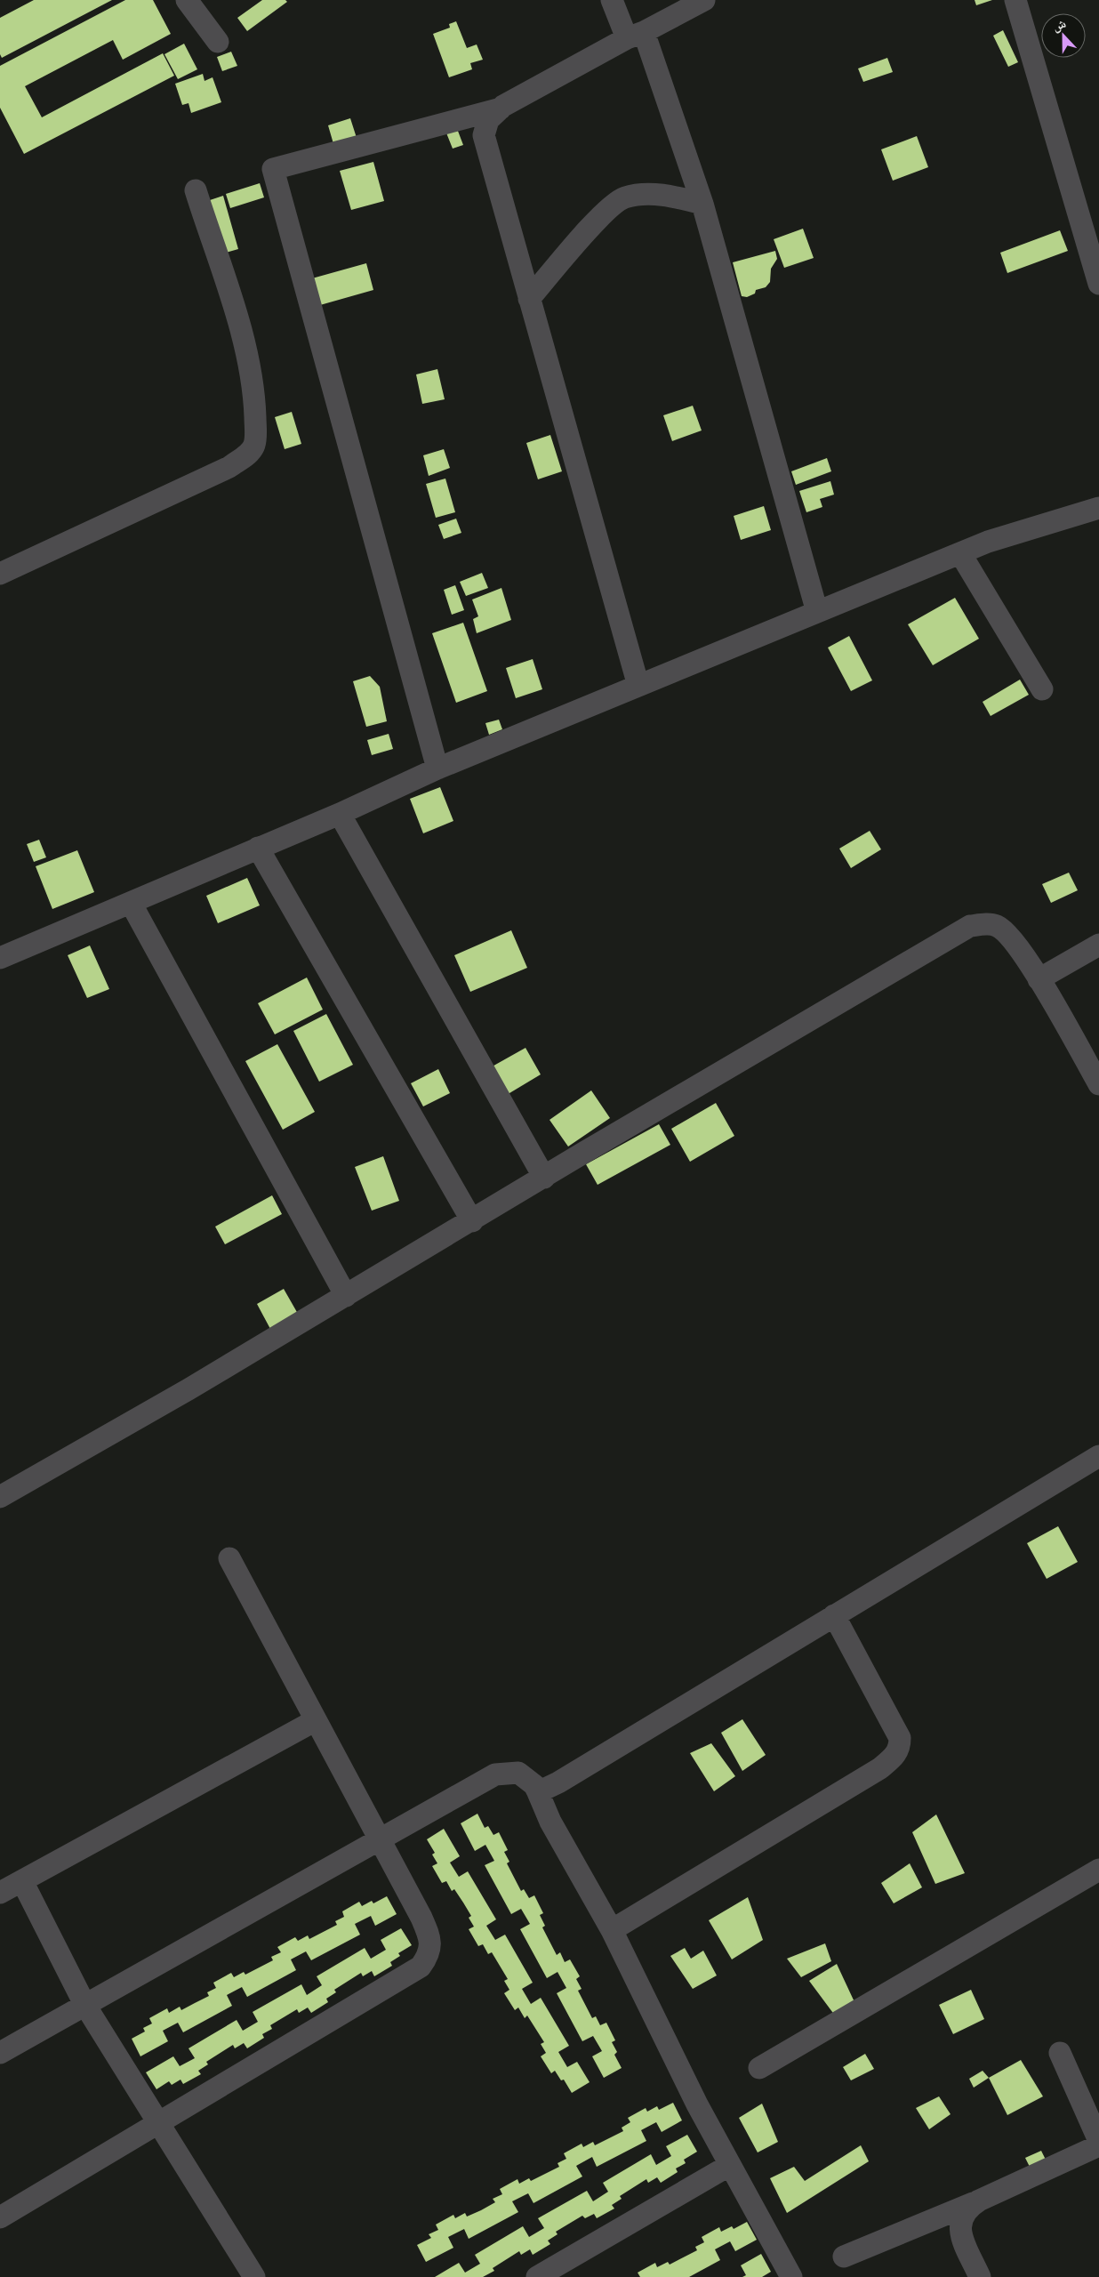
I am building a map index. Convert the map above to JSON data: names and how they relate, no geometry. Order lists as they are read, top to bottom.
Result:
{
  "north": "top"
}
